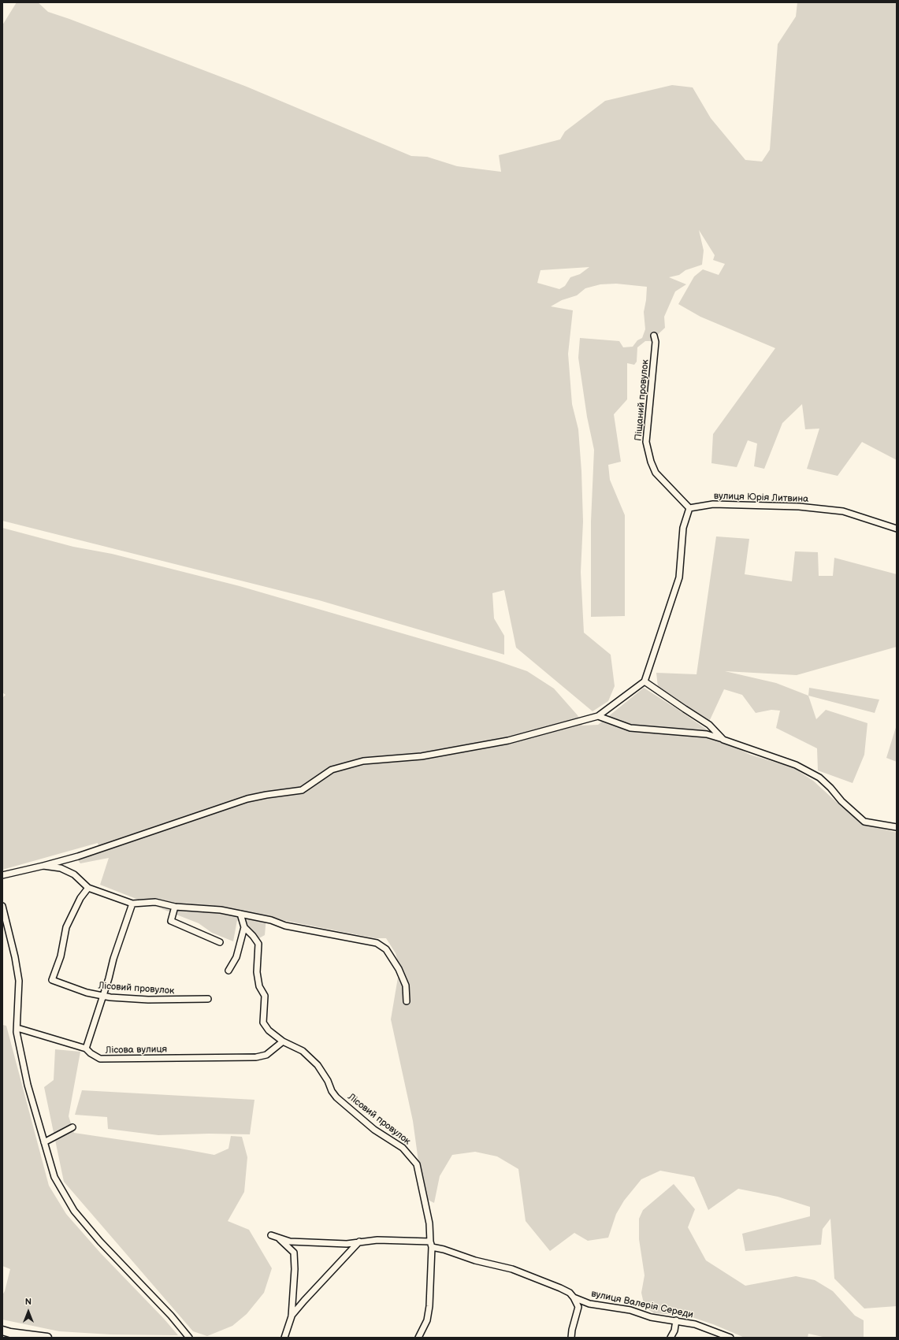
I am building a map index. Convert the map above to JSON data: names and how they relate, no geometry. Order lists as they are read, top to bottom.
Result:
{
  "streets": {
    "street": [
      "Піщаний провулок",
      "вулиця Юрія Литвина",
      "Лісовий провулок",
      "Лісова вулиця",
      "вулиця Валерія Середи"
    ]
  },
  "crossings": [
    ["Піщаний провулок", "вулиця Юрія Литвина"],
    ["Лісовий провулок", "Лісова вулиця"],
    ["Лісовий провулок", "вулиця Валерія Середи"]
  ],
  "north": "top"
}
